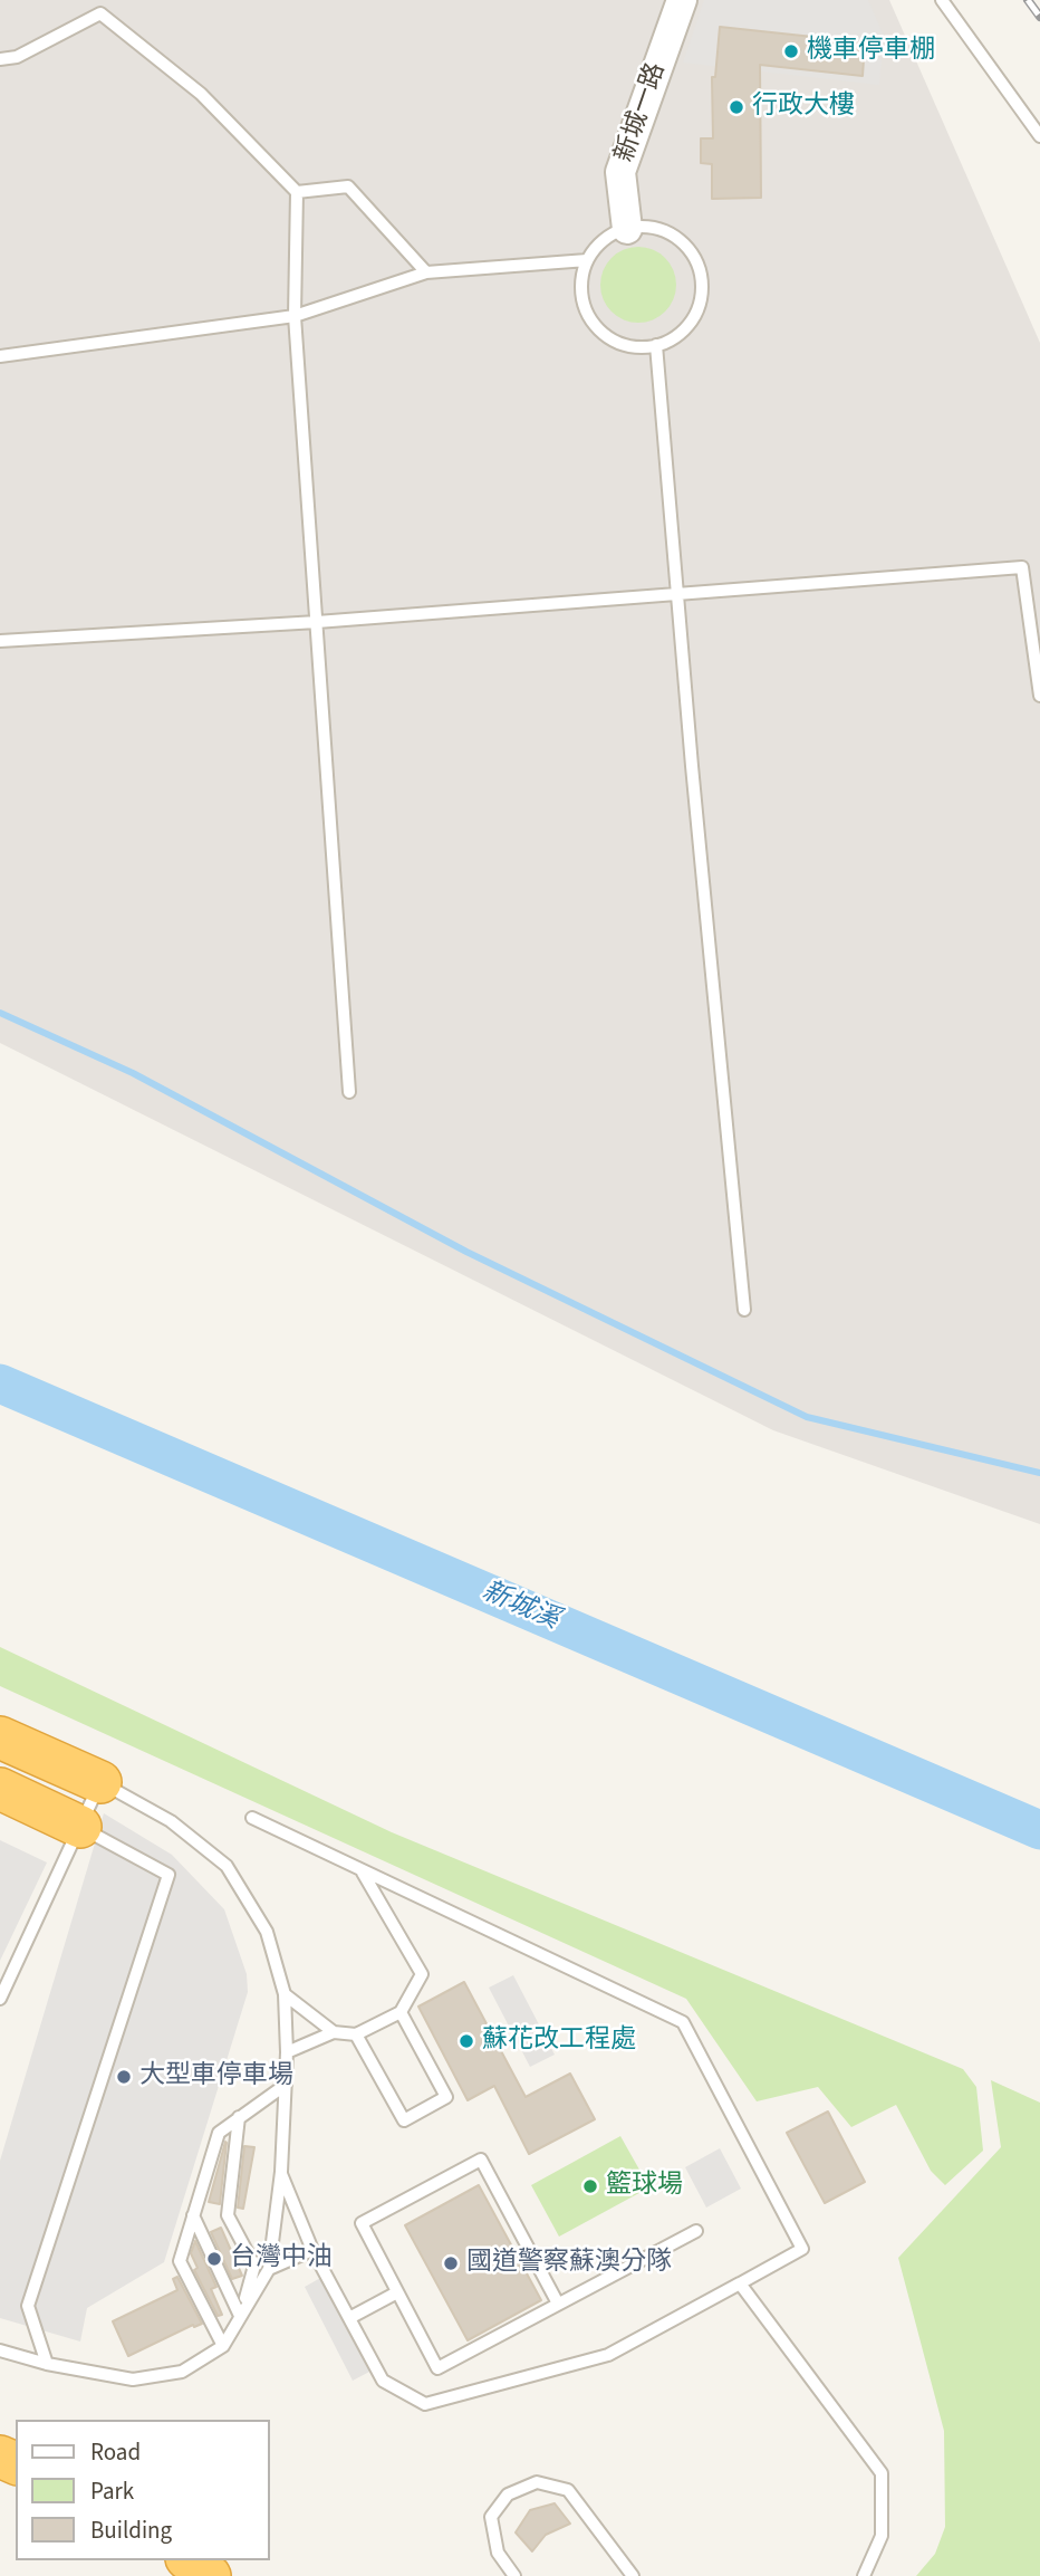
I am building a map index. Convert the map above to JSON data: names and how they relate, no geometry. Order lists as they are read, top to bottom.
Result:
{
  "streets": {
    "street": ["新城一路"]
  },
  "water": ["新城溪"],
  "places": [
    "機車停車棚",
    "行政大樓",
    "蘇花改工程處",
    "大型車停車場",
    "籃球場",
    "台灣中油",
    "國道警察蘇澳分隊"
  ],
  "legend": ["Road", "Park", "Building"]
}
